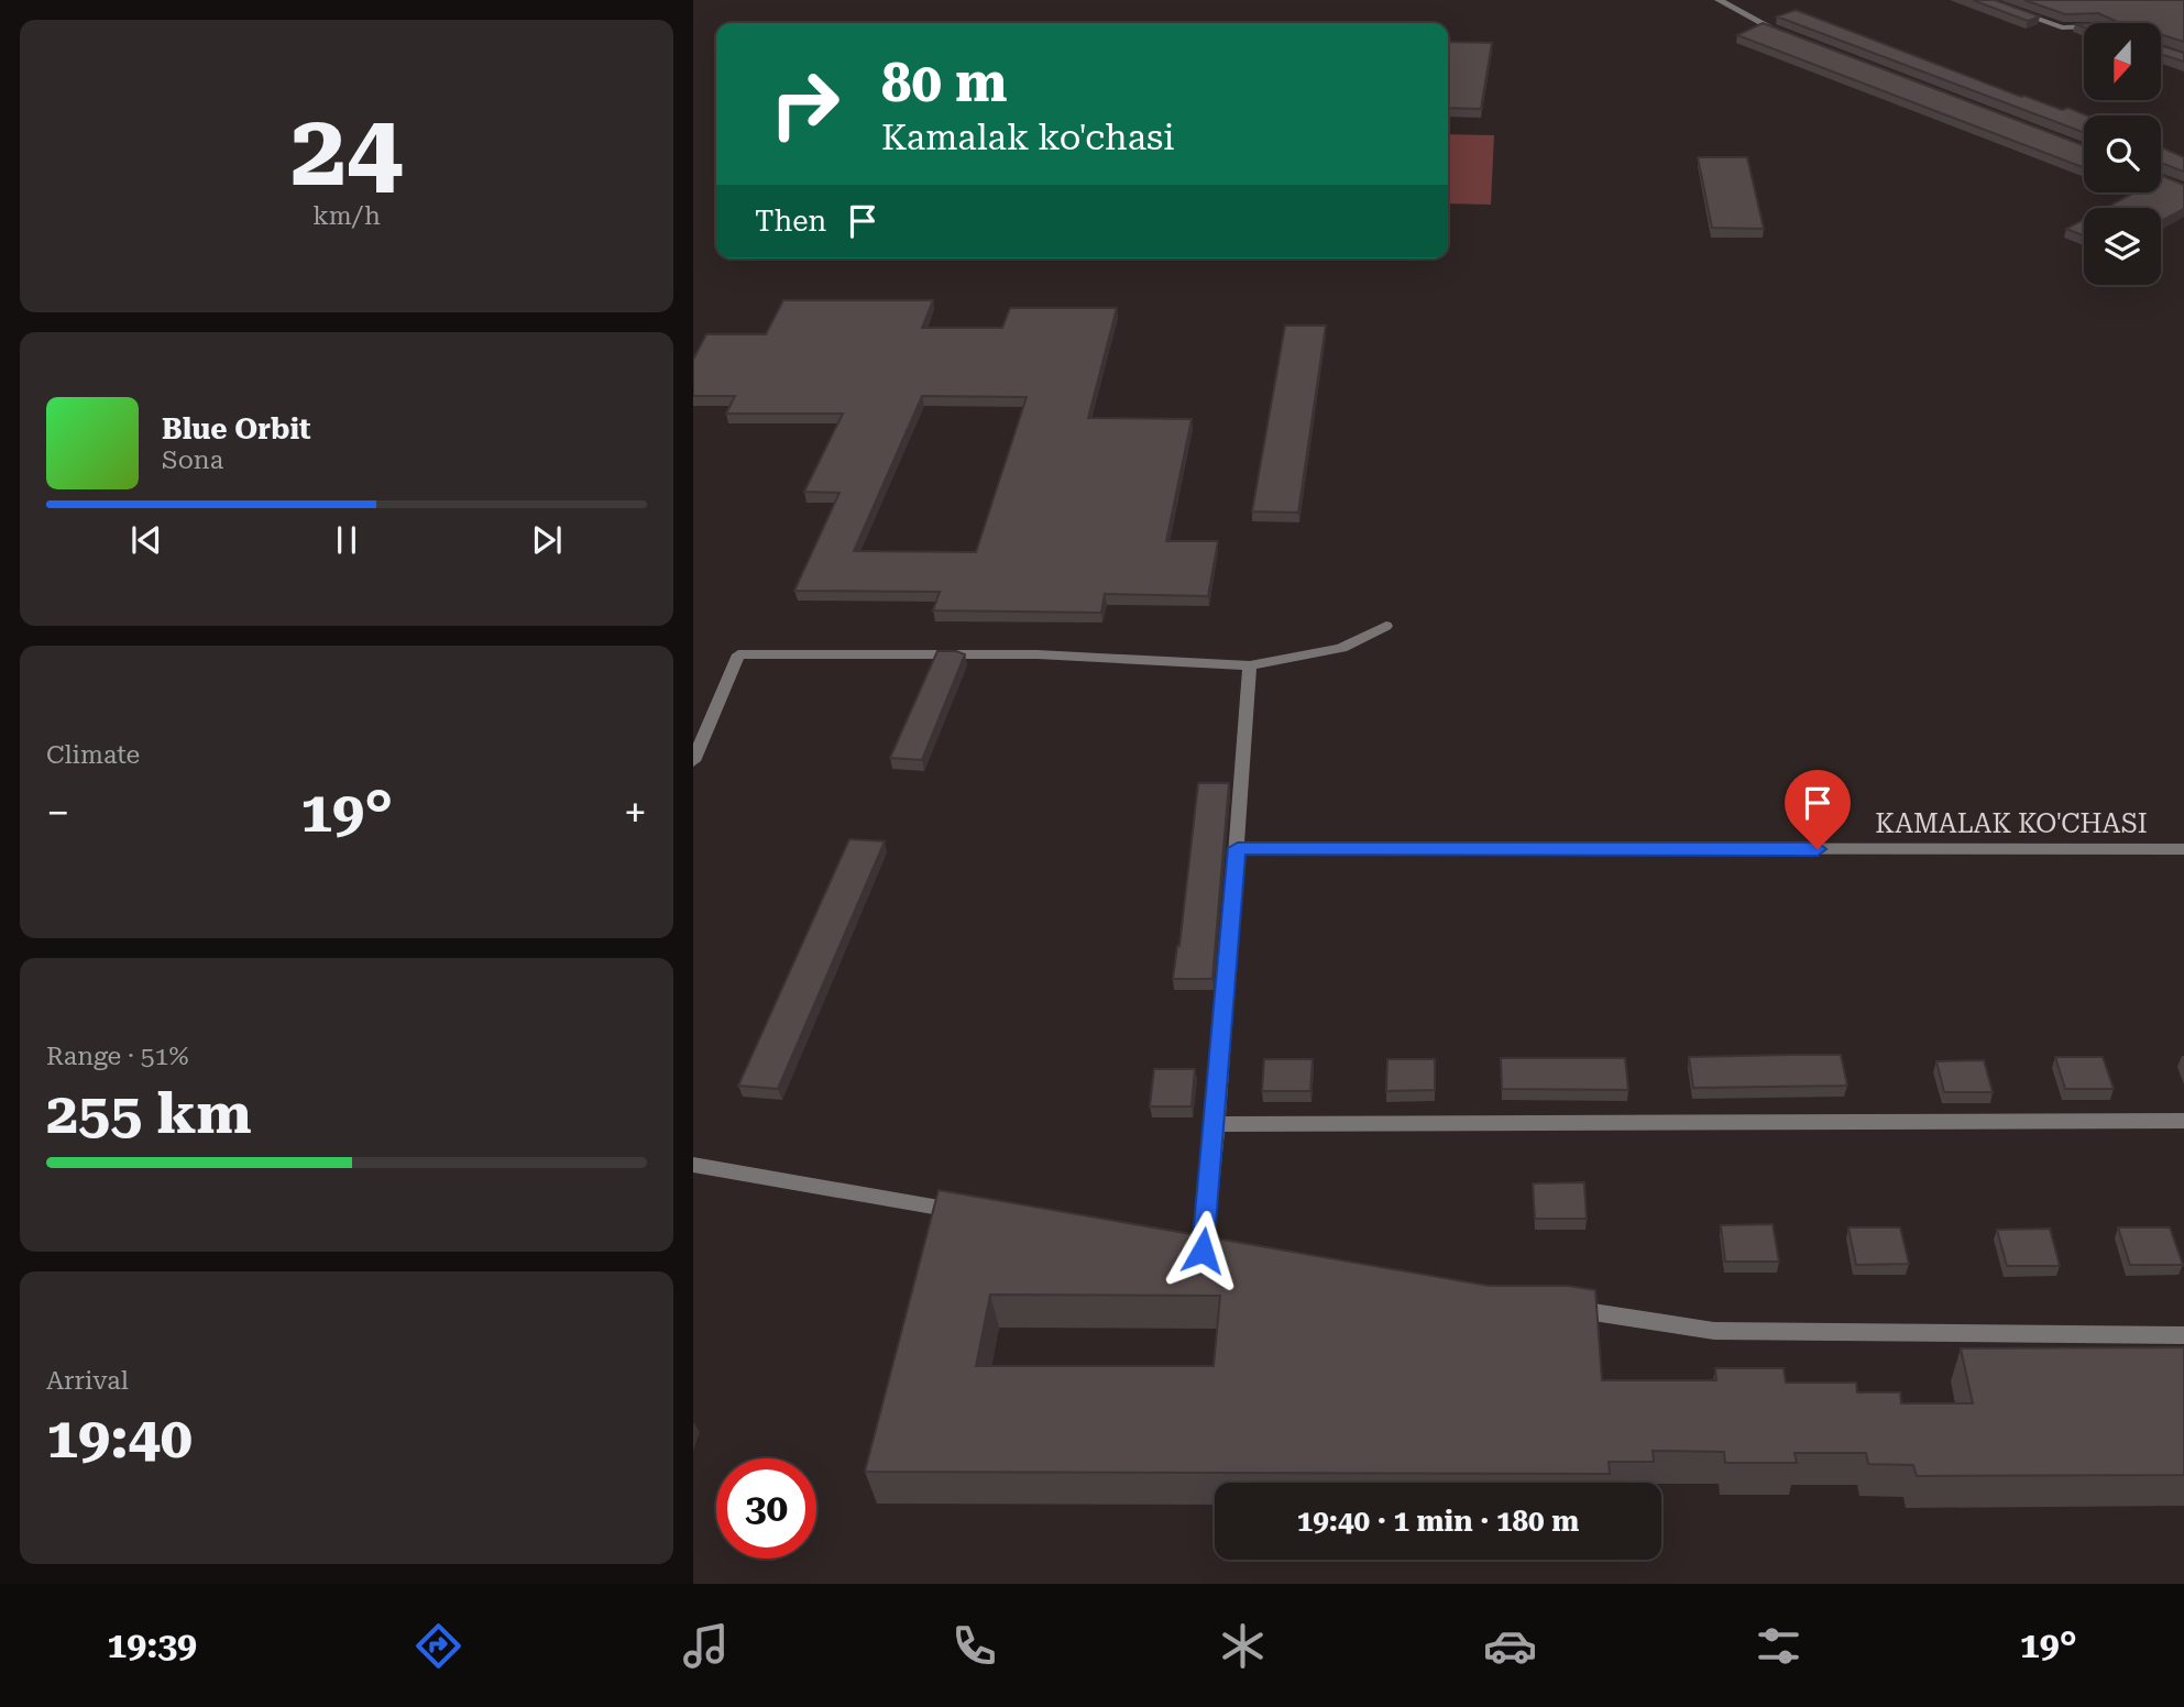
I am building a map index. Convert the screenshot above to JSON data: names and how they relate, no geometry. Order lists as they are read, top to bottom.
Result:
{
  "streets": {
    "street": ["KAMALAK KO'CHASI"]
  },
  "north": "bottom",
  "page": {
    "tile": [
      ["24", "km/h"],
      "Climate",
      ["Range · 51%", "255 km"],
      ["Arrival", "19:40"]
    ],
    "turn": ["80 m", "Kamalak ko'chasi"],
    "then": "Then",
    "song": ["Blue Orbit", "Sona"],
    "heat": ["−", "19°", "+"],
    "limit": "30",
    "trip": "19:40 · 1 min · 180 m",
    "tabs": ["19:39", "19°"]
  }
}
